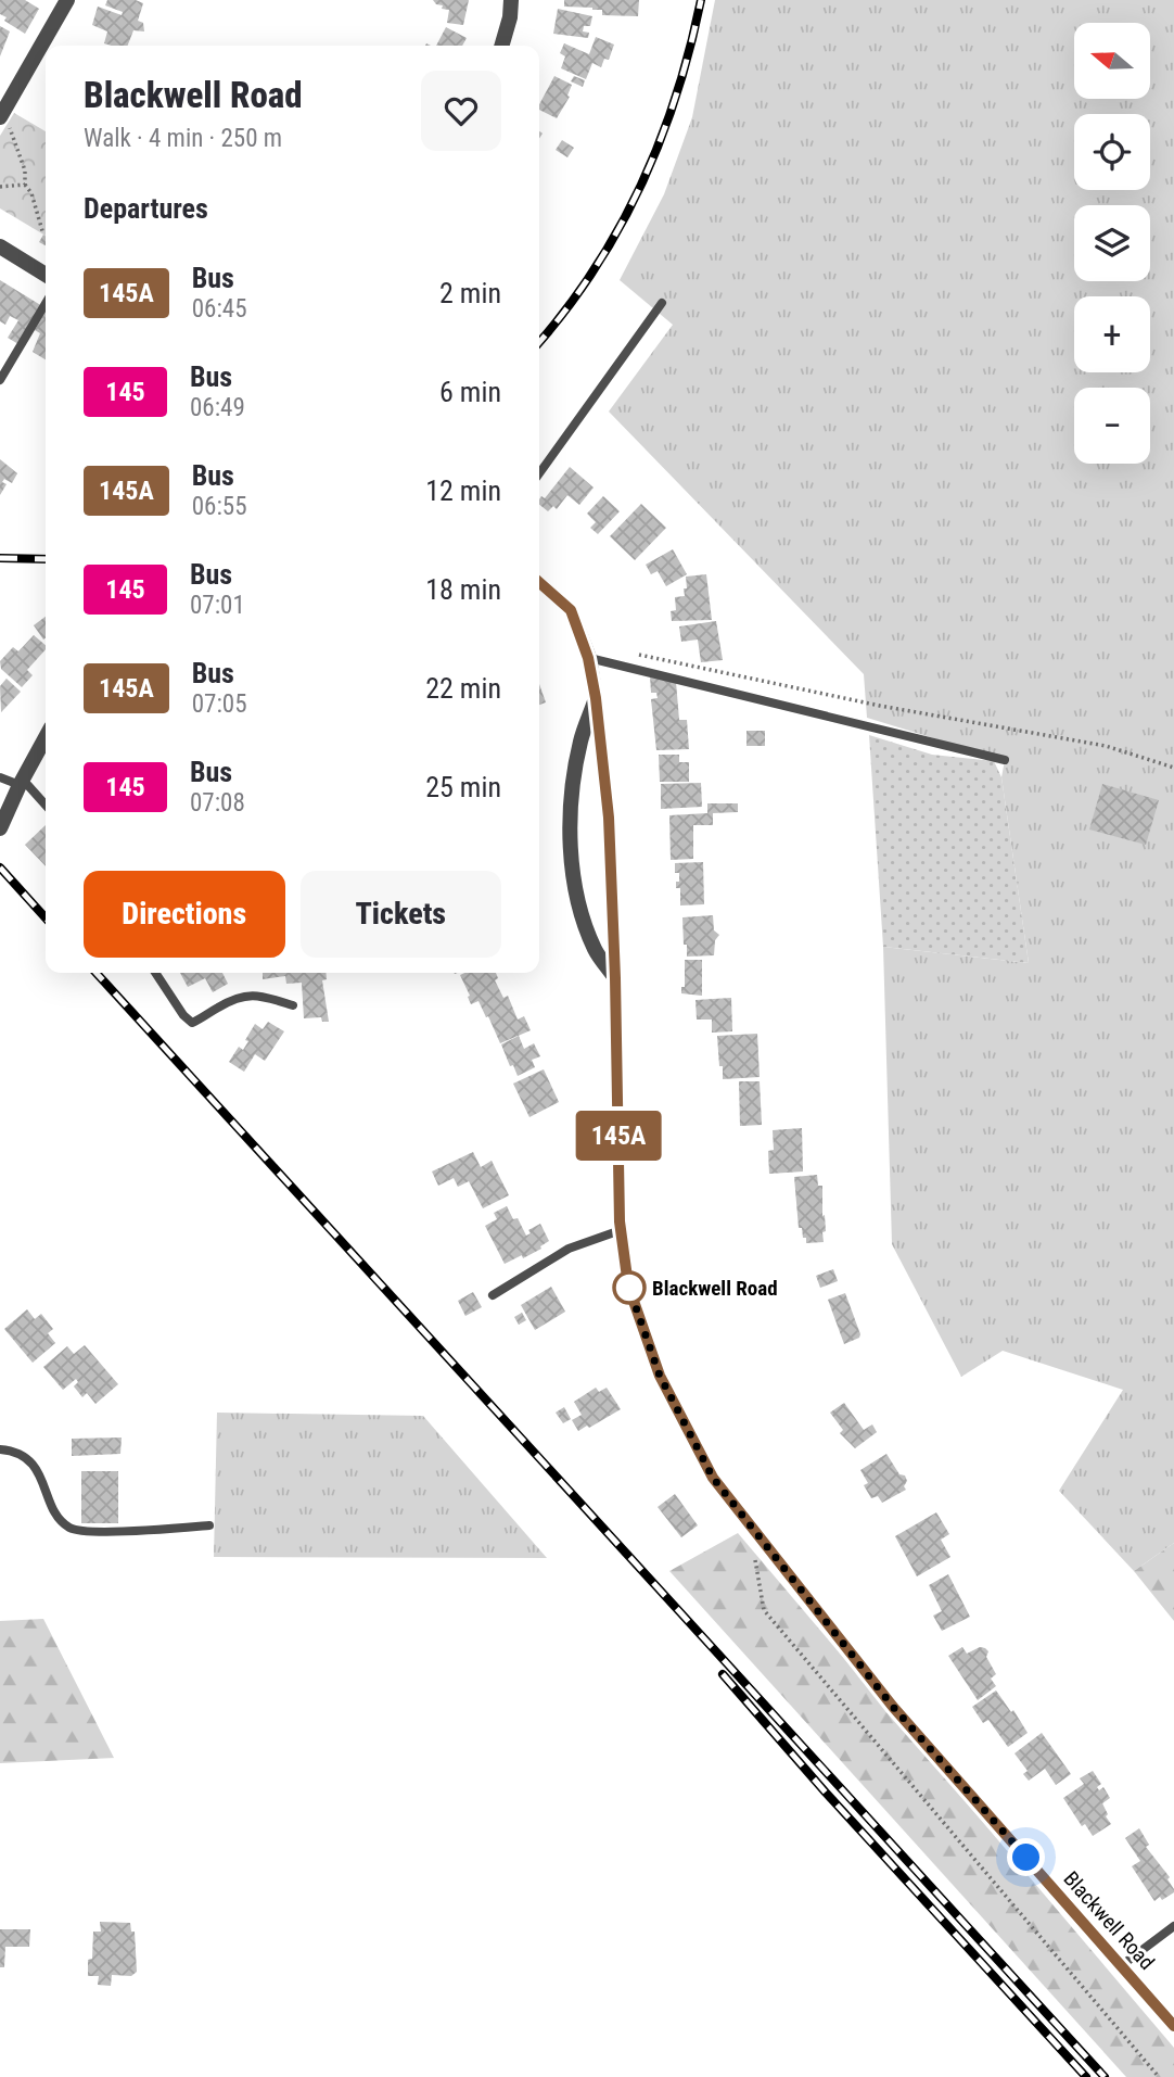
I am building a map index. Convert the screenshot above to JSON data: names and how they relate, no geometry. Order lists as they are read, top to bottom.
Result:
{
  "streets": {
    "street": ["Blackwell Road"]
  },
  "places": ["Blackwell Road"],
  "lines": ["bus line 145A"],
  "north": "left",
  "page": {
    "on_map": "145A",
    "map_buttons": ["+", "−"],
    "heading": [
      ["Blackwell Road", "Walk · 4 min · 250 m"],
      "Departures"
    ],
    "list": [
      {
        "mark": "145A",
        "name": "Bus",
        "note": "06:45",
        "value": "2 min"
      },
      {
        "mark": "145",
        "name": "Bus",
        "note": "06:49",
        "value": "6 min"
      },
      {
        "mark": "145A",
        "name": "Bus",
        "note": "06:55",
        "value": "12 min"
      },
      {
        "mark": "145",
        "name": "Bus",
        "note": "07:01",
        "value": "18 min"
      },
      {
        "mark": "145A",
        "name": "Bus",
        "note": "07:05",
        "value": "22 min"
      },
      {
        "mark": "145",
        "name": "Bus",
        "note": "07:08",
        "value": "25 min"
      }
    ],
    "buttons": ["Directions", "Tickets"]
  }
}
